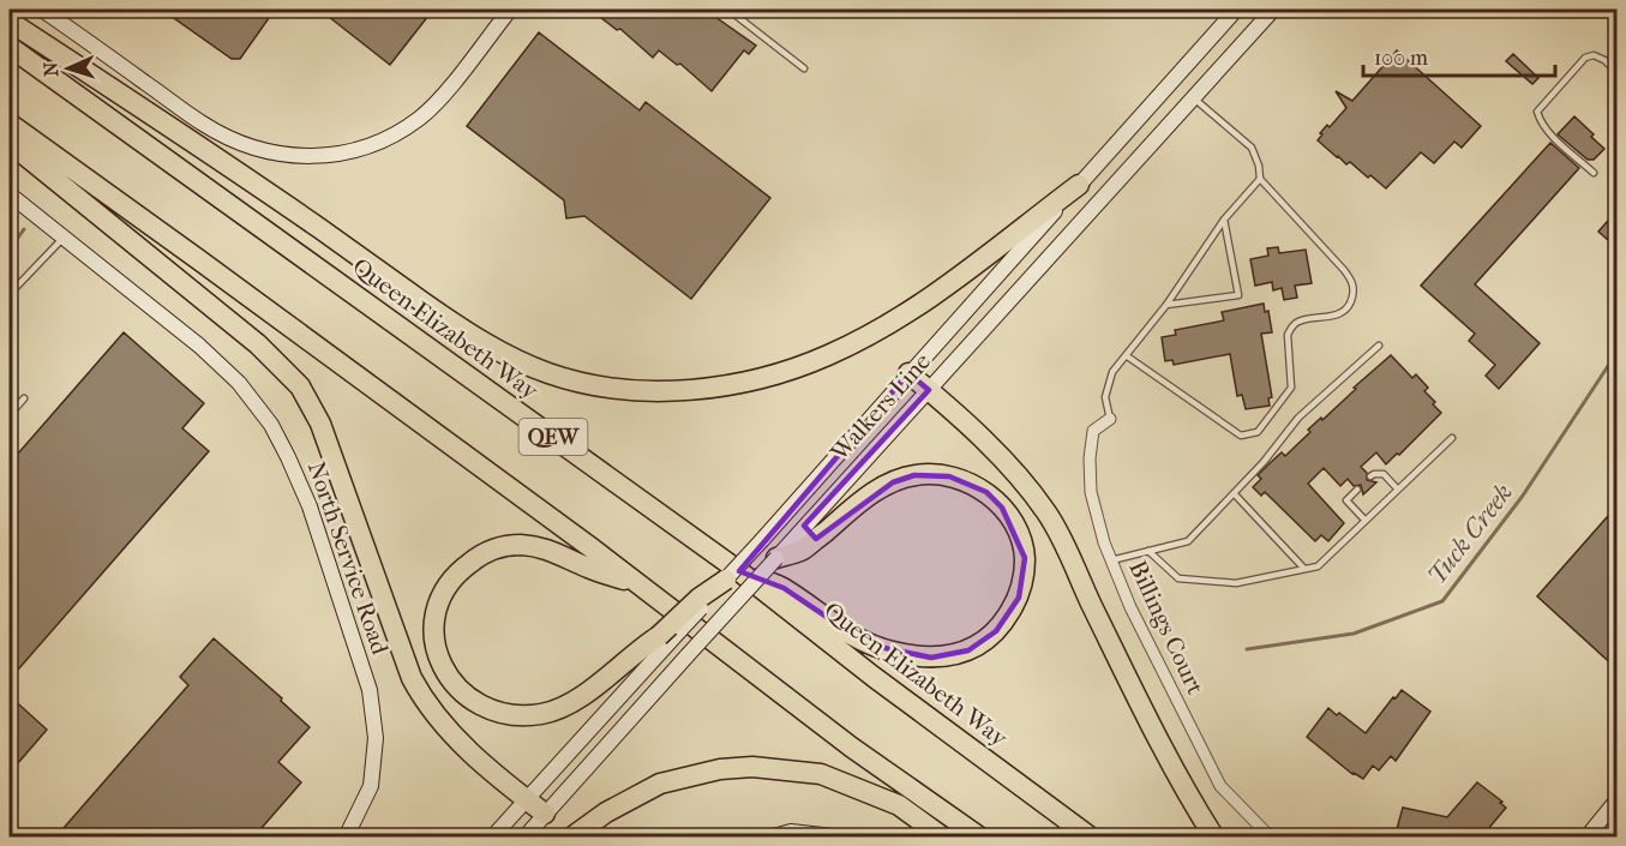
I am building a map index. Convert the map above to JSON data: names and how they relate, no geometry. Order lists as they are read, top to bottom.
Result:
{
  "streets": {
    "highway": ["Queen Elizabeth Way", "QEW"],
    "main road": ["Walkers Line", "North Service Road"],
    "street": ["Billings Court"]
  },
  "crossings": [
    ["Queen Elizabeth Way", "Walkers Line"]
  ],
  "water": ["Tuck Creek"],
  "scale_bar": "100 m",
  "north": "left"
}
